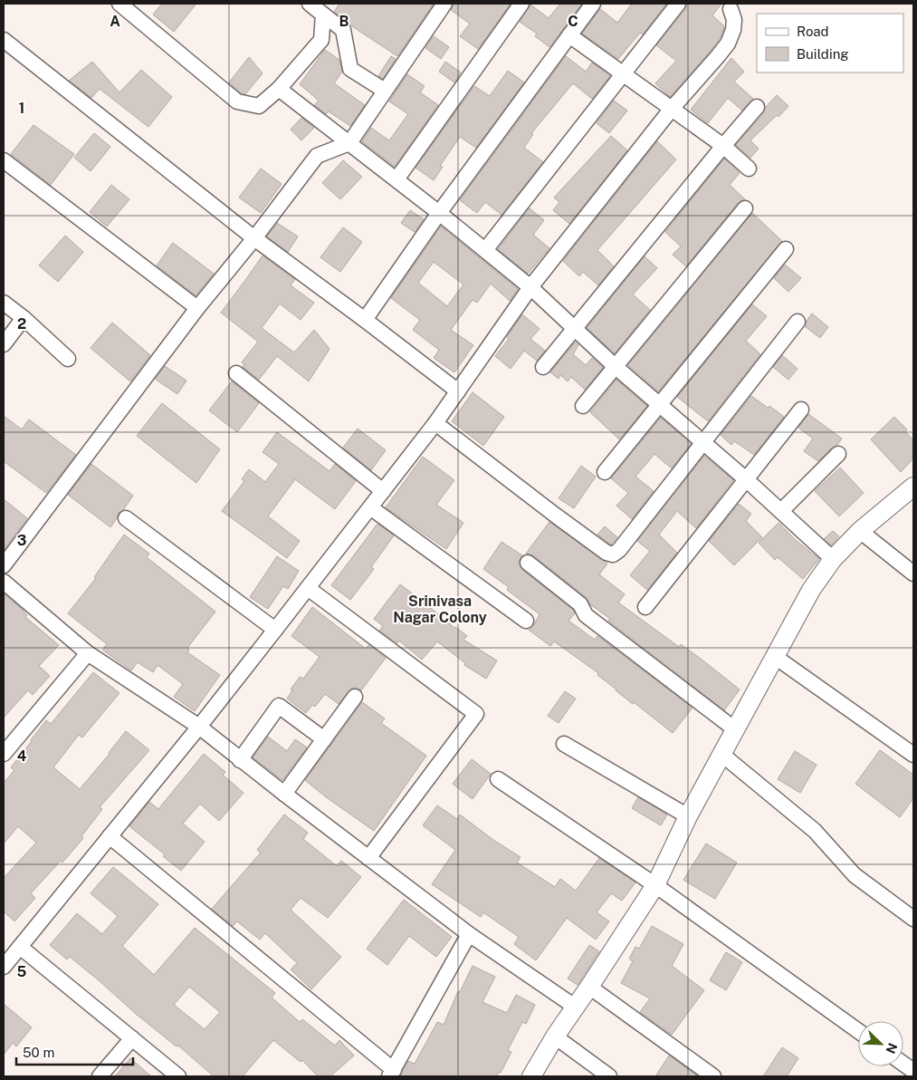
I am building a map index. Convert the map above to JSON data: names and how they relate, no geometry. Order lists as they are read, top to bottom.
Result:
{
  "districts": ["Srinivasa Nagar Colony"],
  "legend": ["Road", "Building"],
  "scale_bar": "50 m",
  "north": "bottom right",
  "grid": {
    "columns": ["A", "B", "C"],
    "rows": [
      "1",
      "2",
      "3",
      "4",
      "5"
    ]
  }
}
